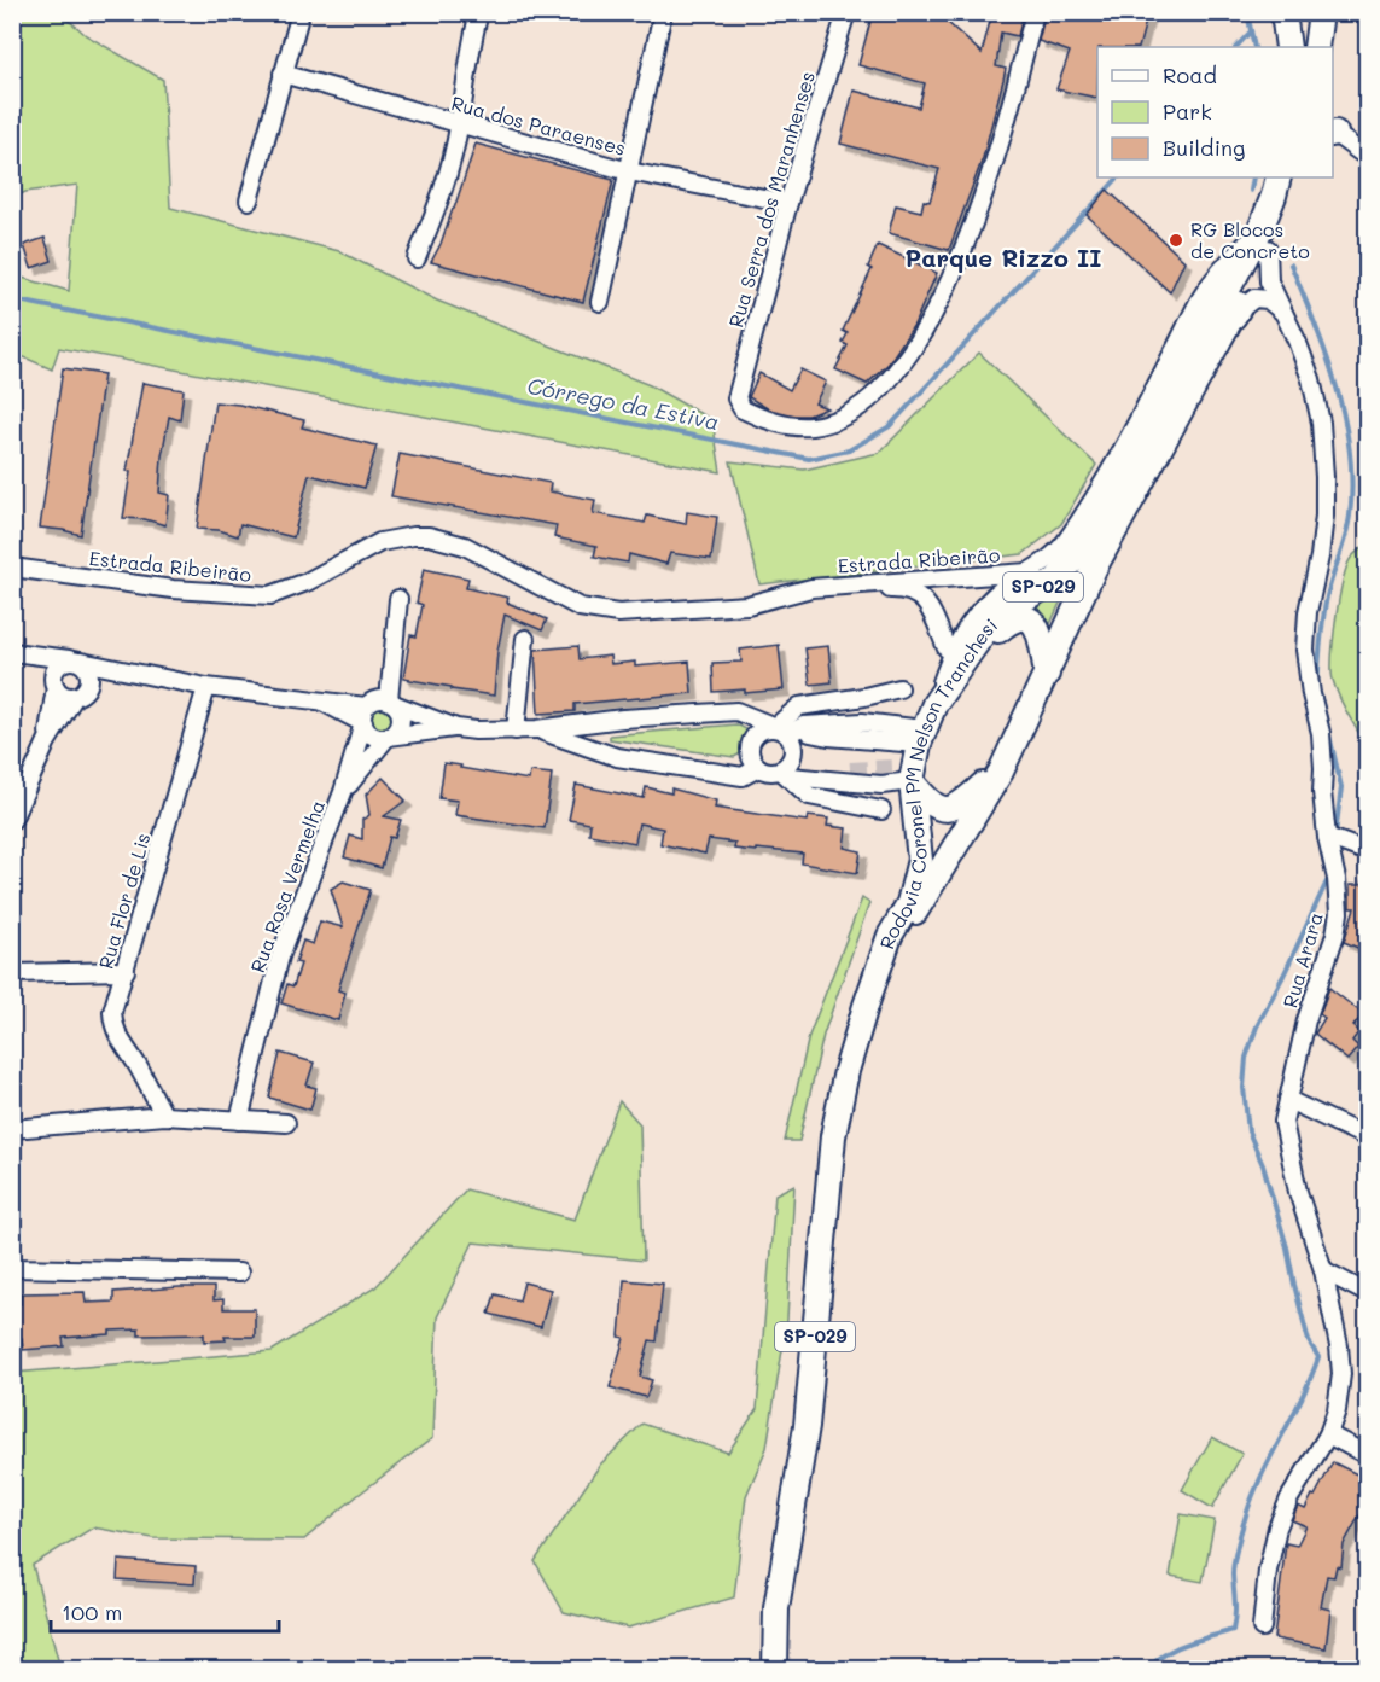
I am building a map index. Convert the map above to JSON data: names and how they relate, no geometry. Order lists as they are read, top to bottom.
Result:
{
  "streets": {
    "highway": ["SP-029", "Rodovia Coronel PM Nelson Tranchesi"],
    "street": [
      "Rua dos Paraenses",
      "Rua Serra dos Maranhenses",
      "Estrada Ribeirão",
      "Rua Rosa Vermelha",
      "Rua Flor de Lis",
      "Rua Arara"
    ]
  },
  "crossings": [
    ["Rua dos Paraenses", "Rua Serra dos Maranhenses"],
    ["Estrada Ribeirão", "SP-029"],
    ["Estrada Ribeirão", "Rodovia Coronel PM Nelson Tranchesi"],
    ["SP-029", "Rodovia Coronel PM Nelson Tranchesi"],
    ["SP-029", "Rua Arara"],
    ["Rodovia Coronel PM Nelson Tranchesi", "Rua Arara"]
  ],
  "districts": ["Parque Rizzo II"],
  "water": ["Córrego da Estiva"],
  "places": ["RG Blocos de Concreto"],
  "legend": ["Road", "Park", "Building"],
  "scale_bar": "100 m"
}
